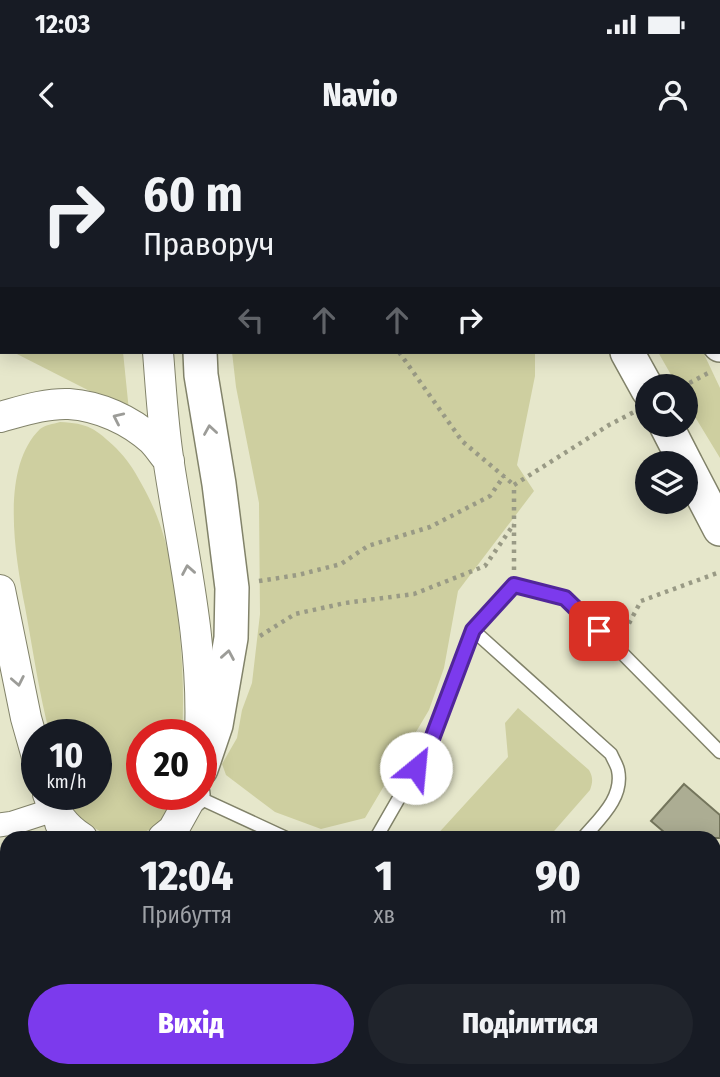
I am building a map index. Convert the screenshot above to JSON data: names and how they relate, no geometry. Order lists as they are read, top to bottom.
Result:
{
  "page": {
    "status": "12:03",
    "header": "Navio",
    "turn": ["60 m", "Праворуч"],
    "speed": "10 km/h",
    "limit": "20",
    "eta": [
      "12:04",
      "Прибуття",
      "1",
      "хв",
      "90",
      "m"
    ],
    "buttons": ["Вихід", "Поділитися"]
  }
}
